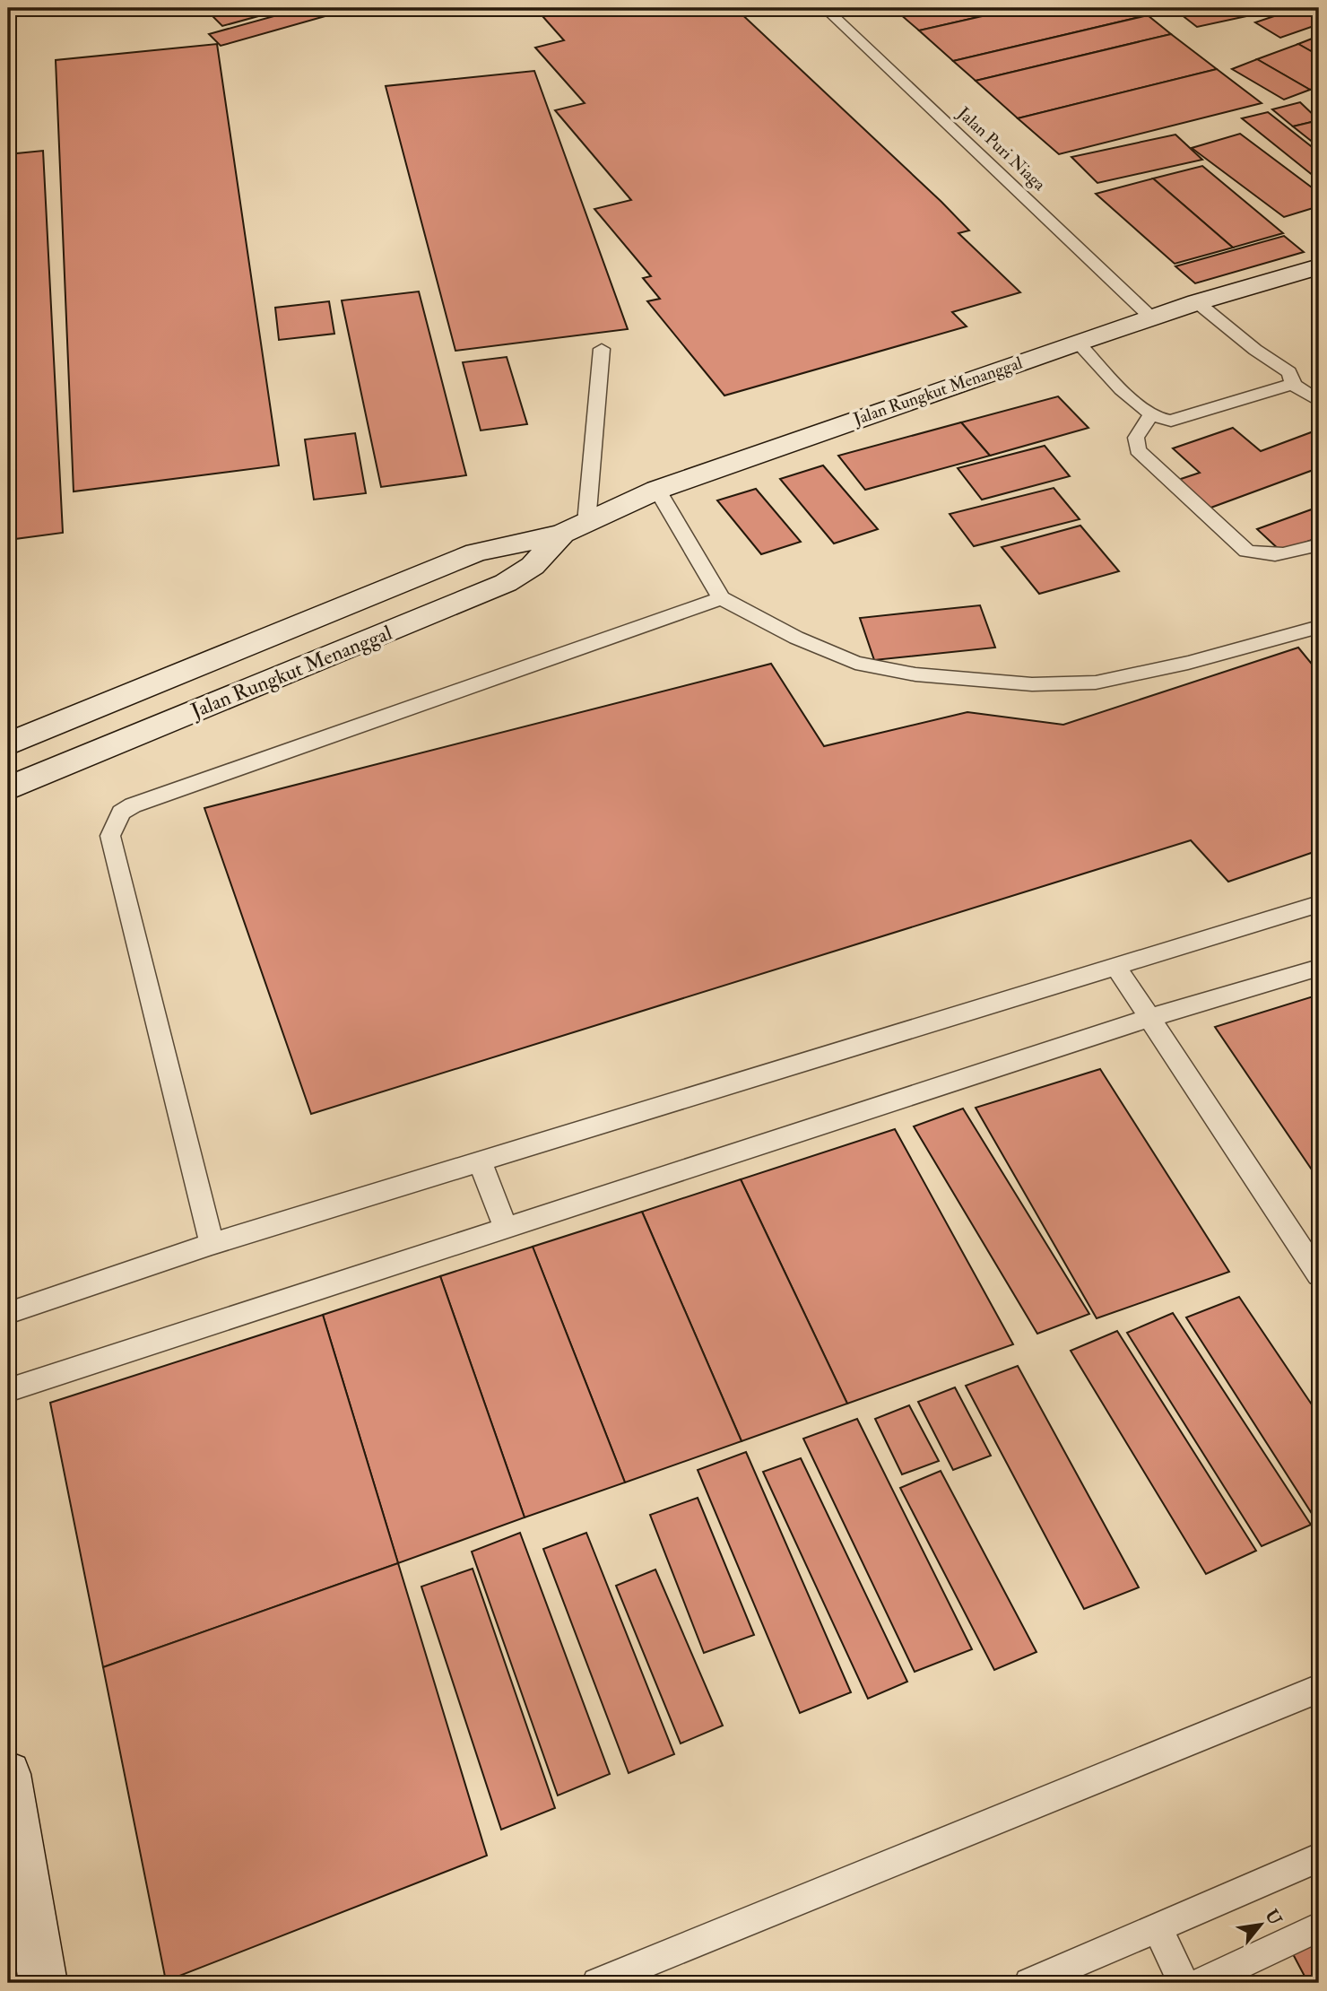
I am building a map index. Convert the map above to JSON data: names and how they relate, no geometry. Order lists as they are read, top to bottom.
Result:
{
  "streets": {
    "main road": ["Jalan Rungkut Menanggal"],
    "lane": ["Jalan Puri Niaga"]
  },
  "crossings": [
    ["Jalan Puri Niaga", "Jalan Rungkut Menanggal"]
  ],
  "north": "top right"
}
